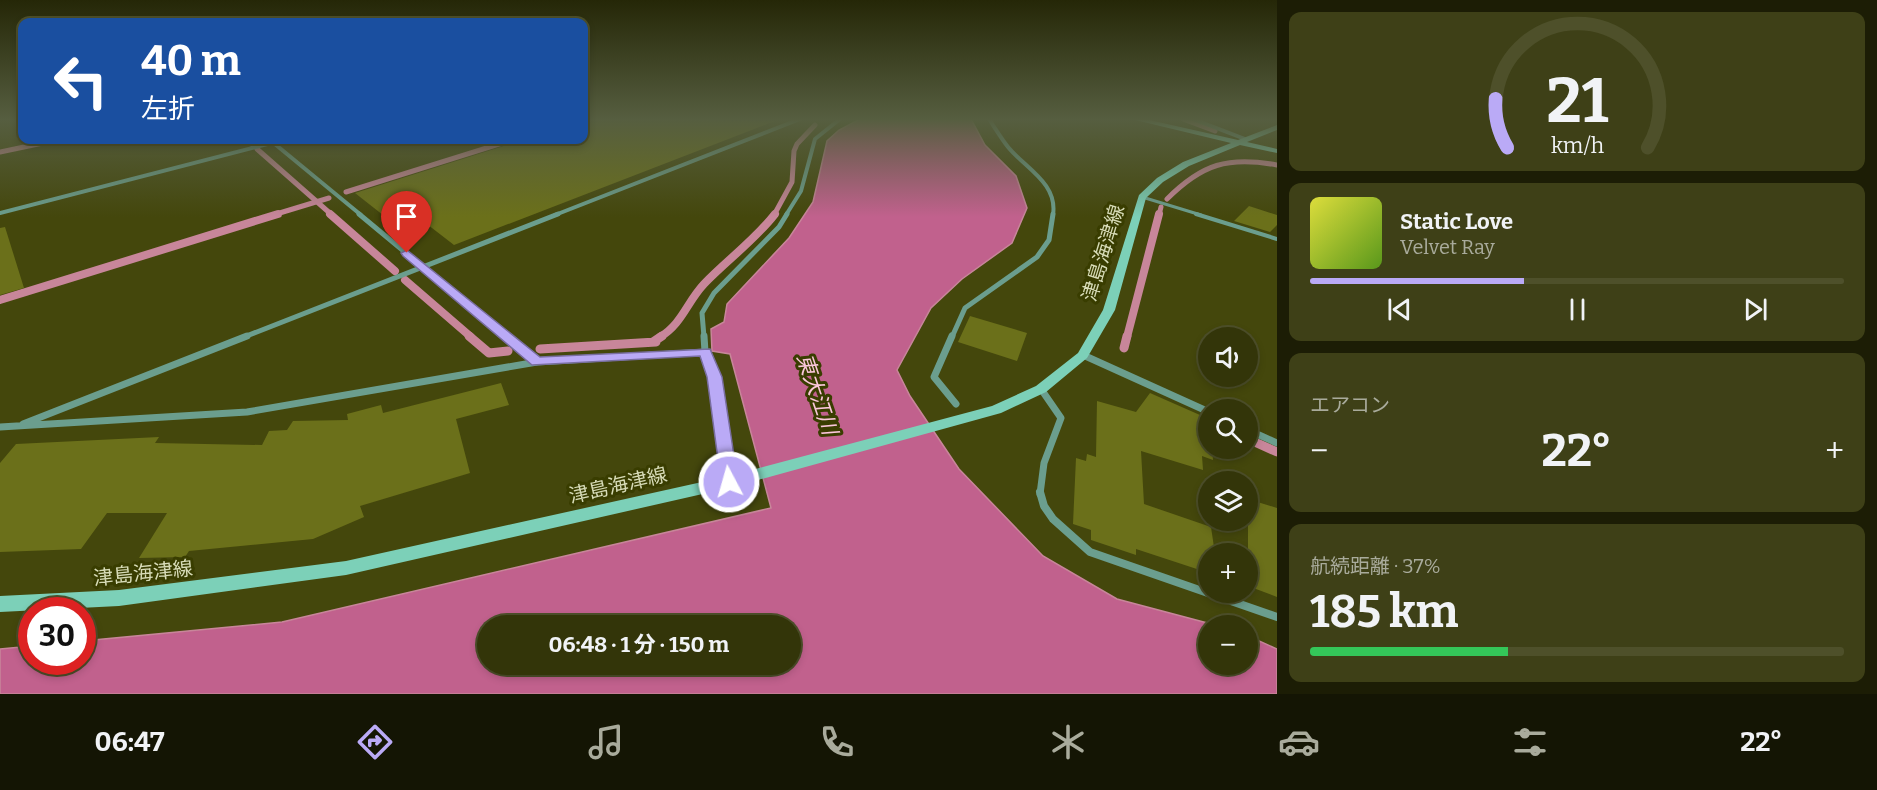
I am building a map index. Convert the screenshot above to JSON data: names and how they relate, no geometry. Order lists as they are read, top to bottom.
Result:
{
  "streets": {
    "main road": ["津島海津線"]
  },
  "water": ["東大江川"],
  "page": {
    "turn": ["40 m", "左折"],
    "song": ["Static Love", "Velvet Ray"],
    "map_buttons": ["+", "−"],
    "tile": [
      "エアコン",
      ["航続距離 · 37%", "185 km"]
    ],
    "heat": ["−", "22°", "+"],
    "limit": "30",
    "trip": "06:48 · 1 分 · 150 m",
    "tabs": ["06:47", "22°"],
    "gauge": ["21", "km/h"]
  }
}
